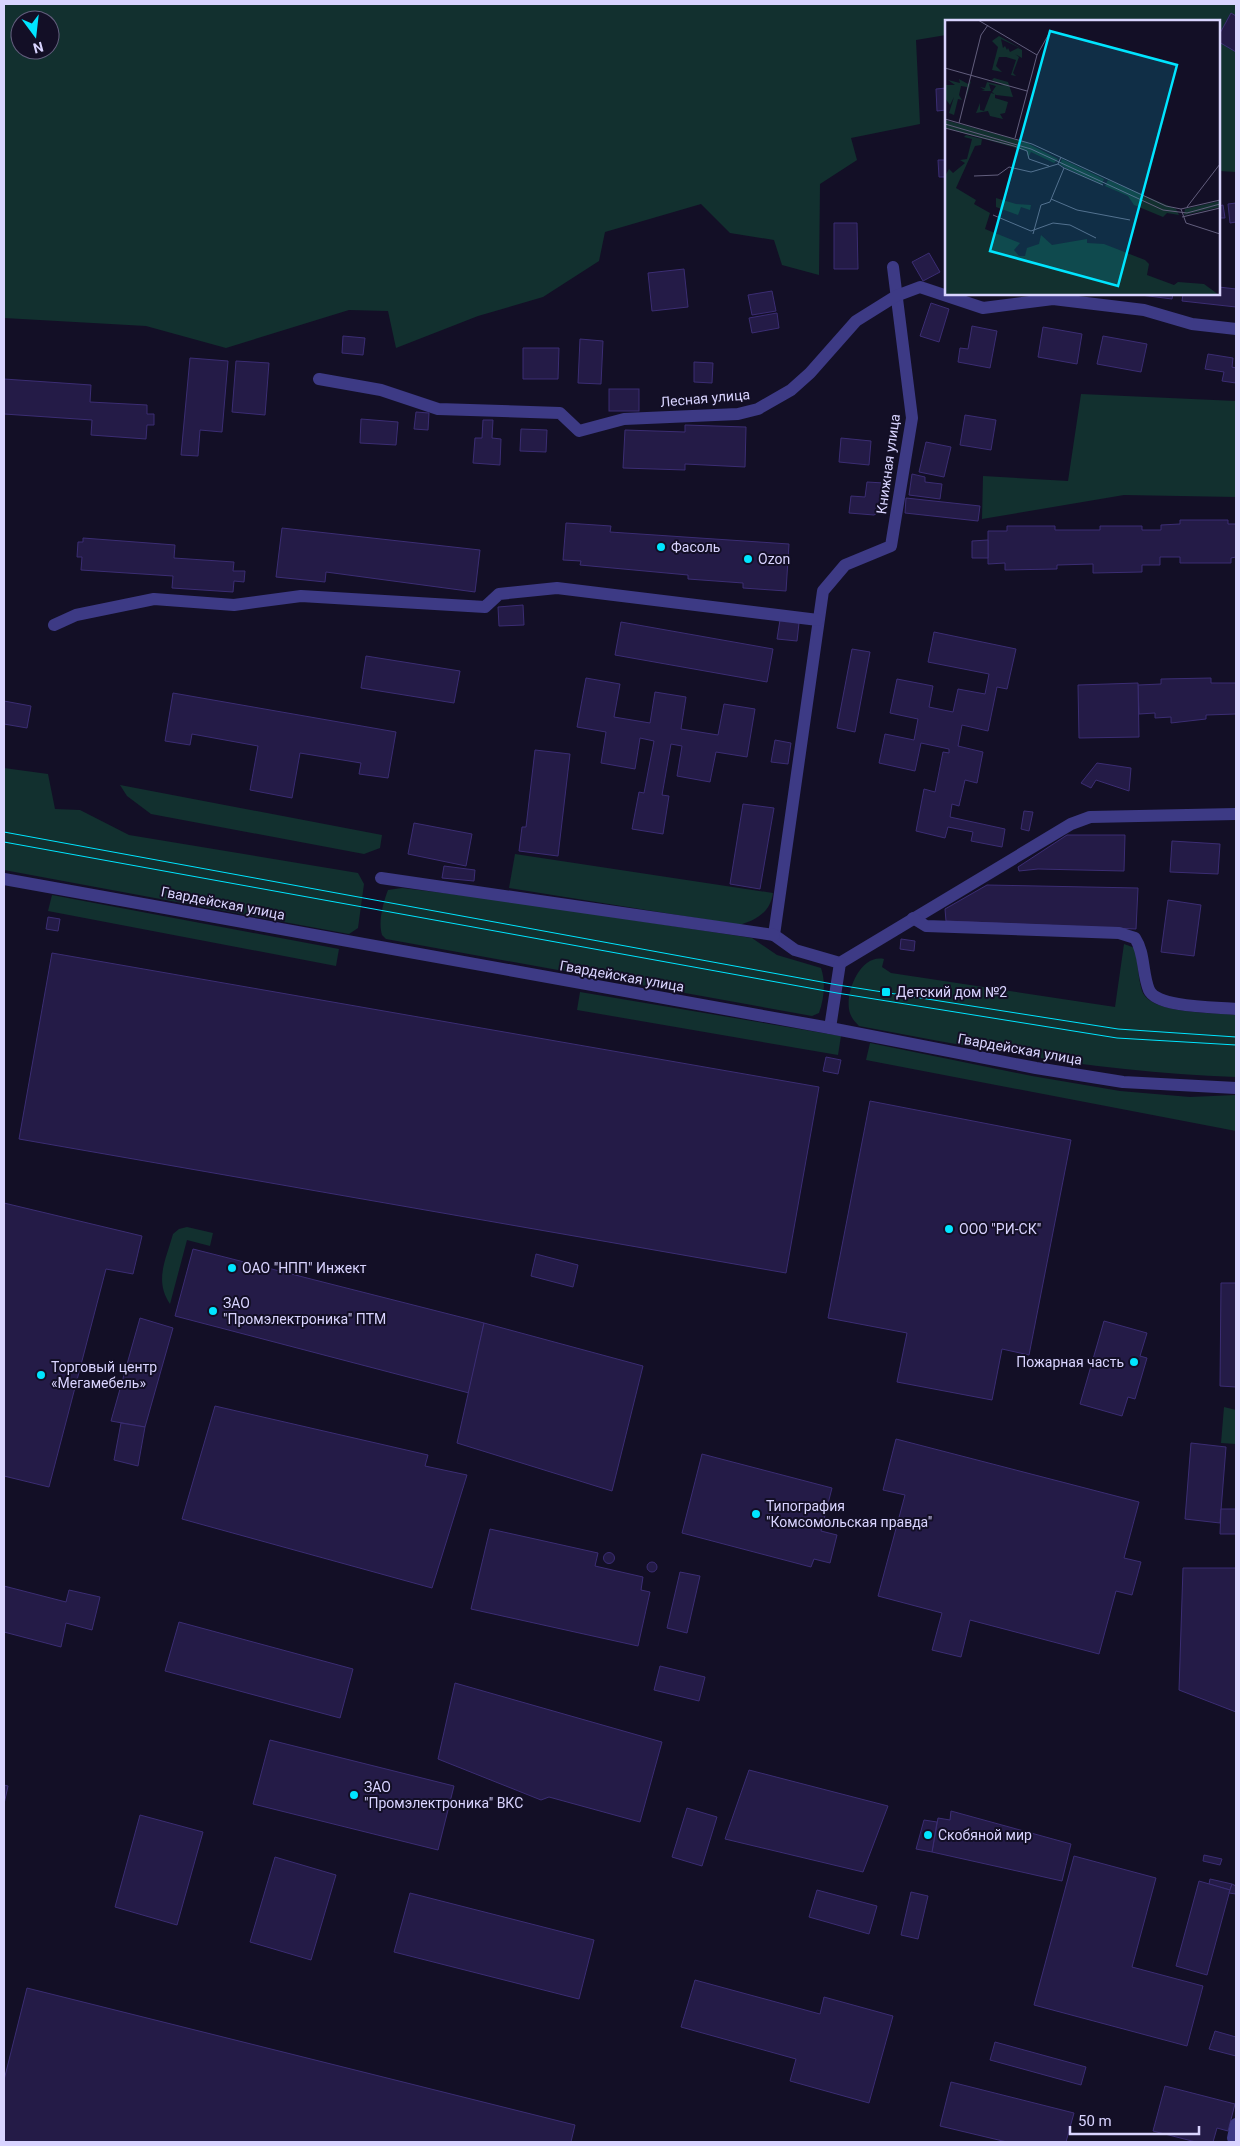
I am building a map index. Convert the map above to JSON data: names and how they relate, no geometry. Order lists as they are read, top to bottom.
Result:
{
  "streets": {
    "street": ["Лесная улица", "Книжная улица", "Гвардейская улица"]
  },
  "crossings": [
    ["Лесная улица", "Книжная улица"]
  ],
  "places": {
    "other": [
      "Фасоль",
      "Ozon",
      "ООО \"РИ-СК\"",
      "ОАО \"НПП\" Инжект",
      "ЗАО \"Промэлектроника\" ПТМ",
      "Пожарная часть",
      "Торговый центр «Мегамебель»",
      "Типография \"Комсомольская правда\"",
      "ЗАО \"Промэлектроника\" ВКС",
      "Скобяной мир"
    ],
    "transit": ["Детский дом №2"]
  },
  "scale_bar": "50 m",
  "north": "bottom"
}
